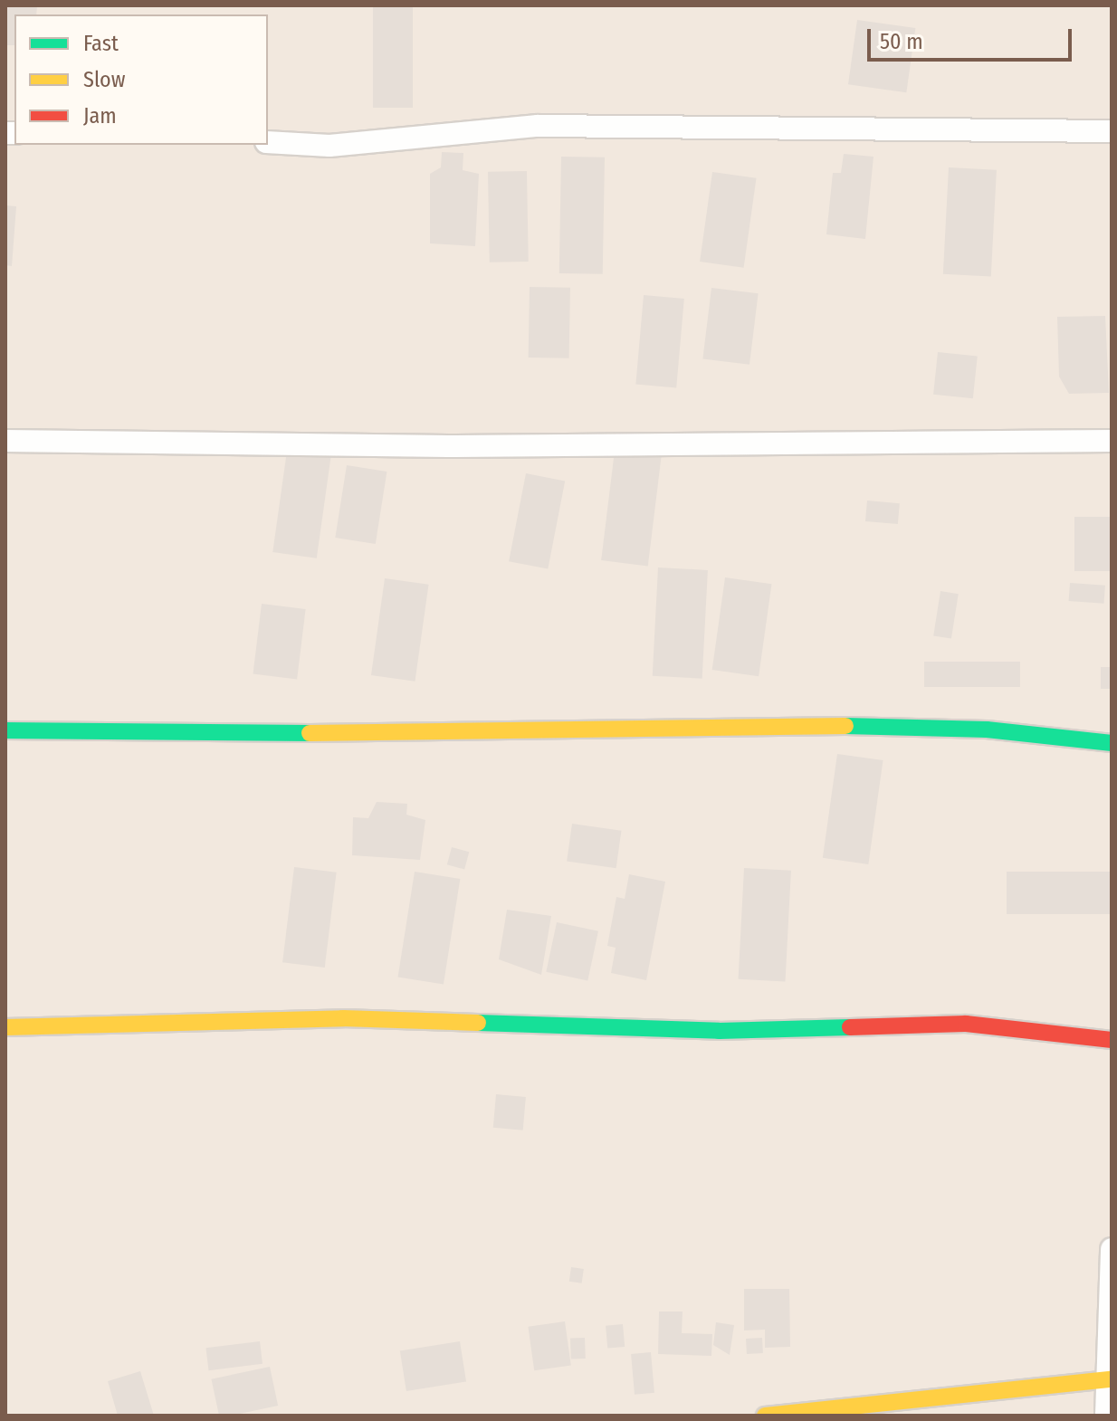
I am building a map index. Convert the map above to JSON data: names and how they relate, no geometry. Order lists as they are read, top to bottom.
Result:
{
  "legend": ["Fast", "Slow", "Jam"],
  "scale_bar": "50 m"
}
